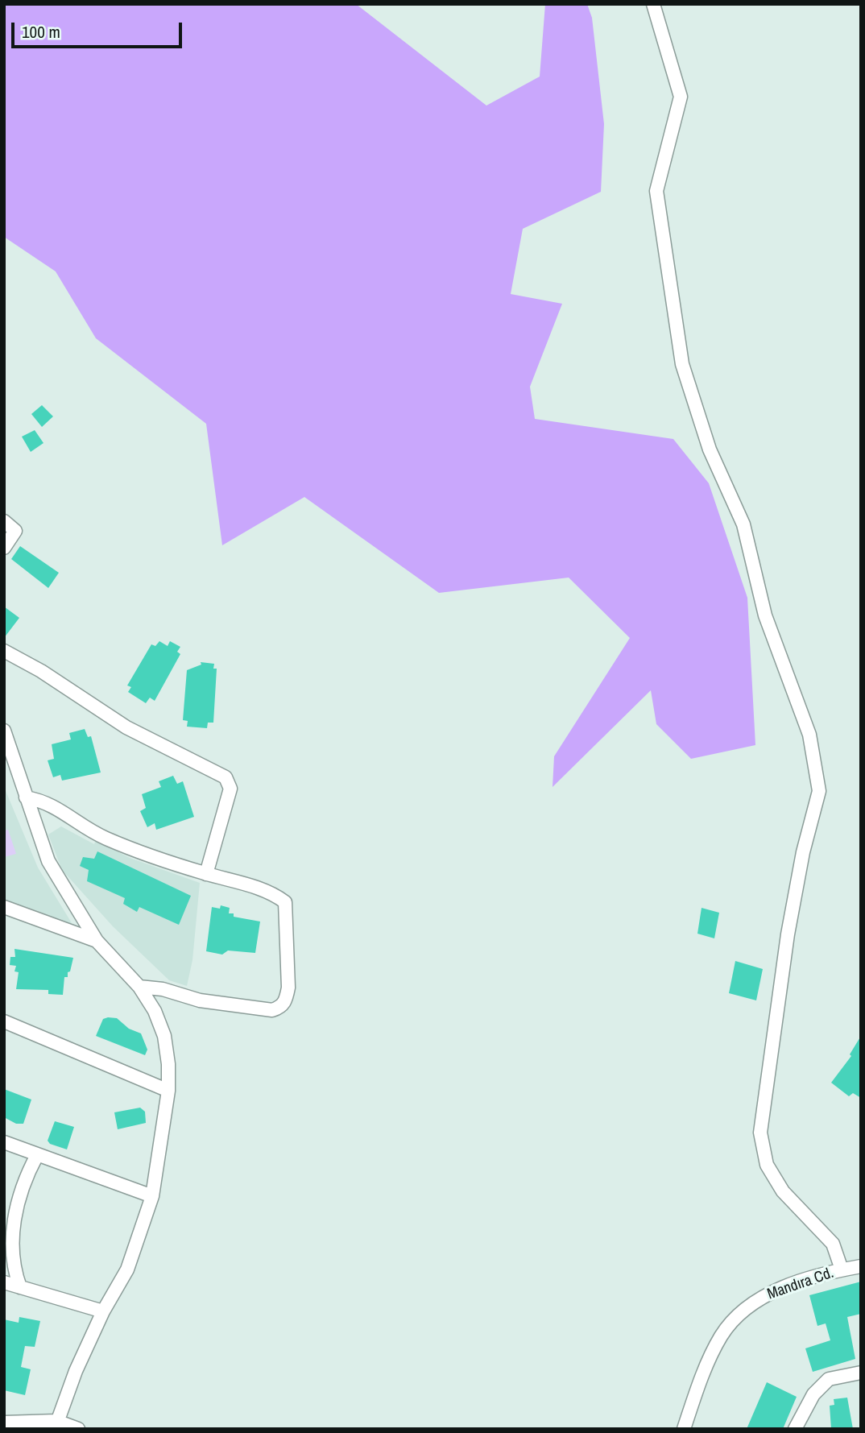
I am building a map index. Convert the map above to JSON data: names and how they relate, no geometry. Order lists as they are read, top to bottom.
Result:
{
  "streets": {
    "street": ["Mandıra Cd."]
  },
  "scale_bar": "100 m"
}
